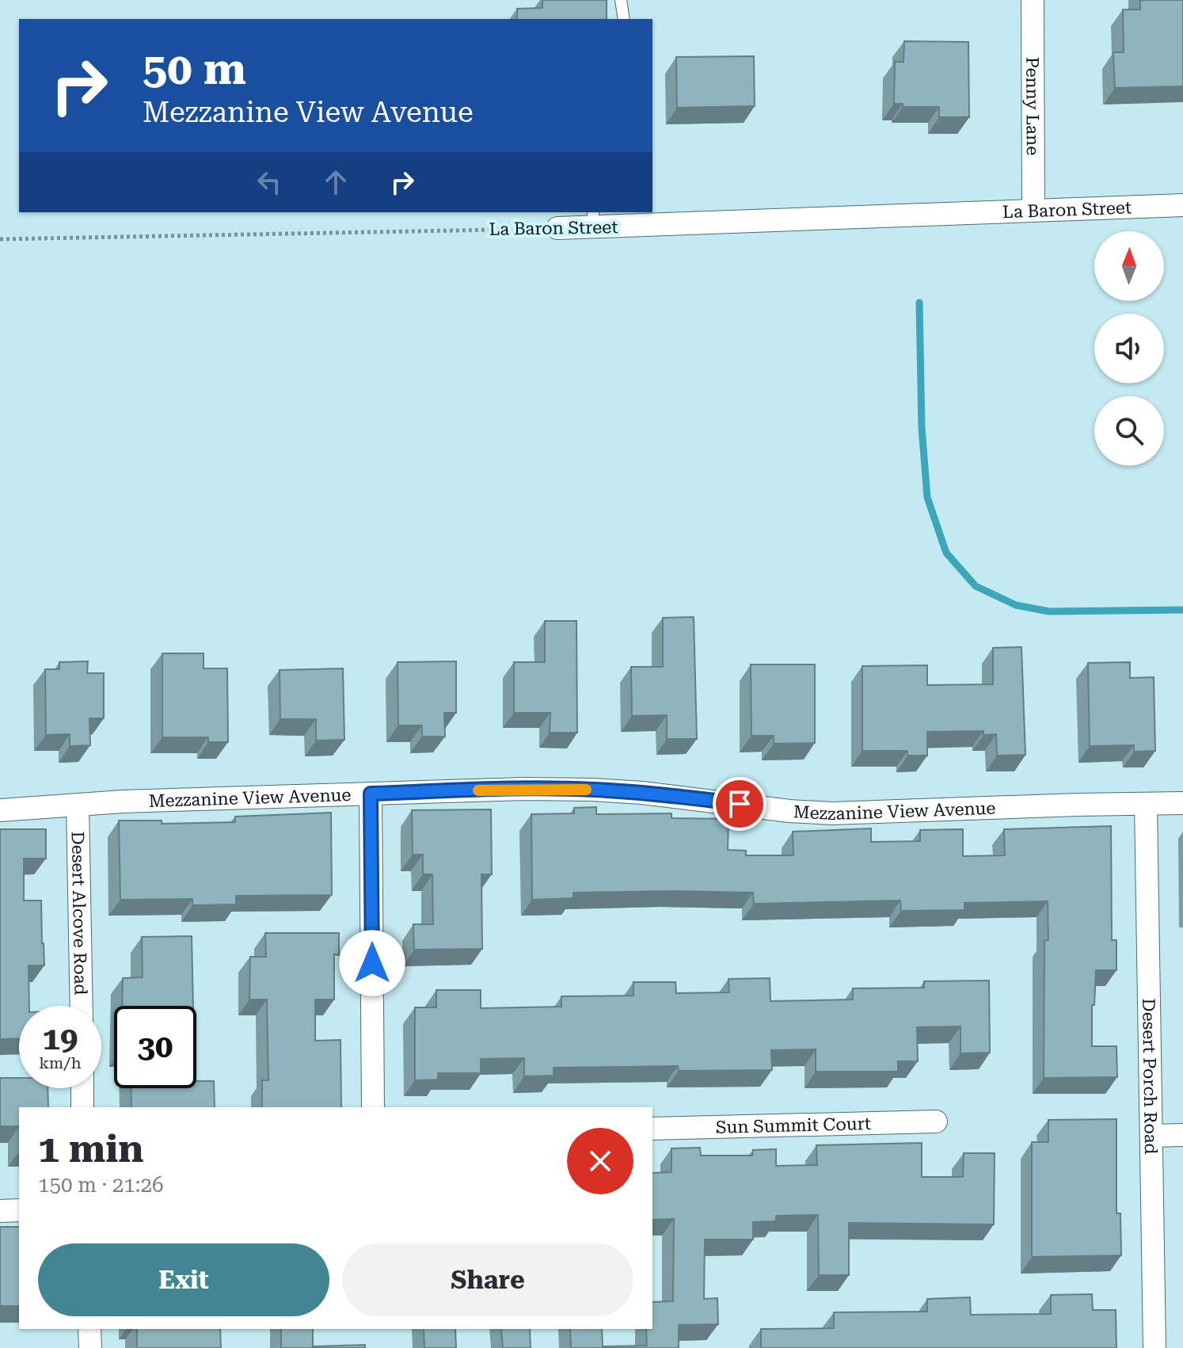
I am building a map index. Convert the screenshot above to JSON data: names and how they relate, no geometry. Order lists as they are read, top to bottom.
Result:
{
  "streets": {
    "street": [
      "Penny Lane",
      "La Baron Street",
      "Mezzanine View Avenue",
      "Desert Alcove Road",
      "Desert Porch Road",
      "Sun Summit Court"
    ]
  },
  "crossings": [
    ["Penny Lane", "La Baron Street"],
    ["Mezzanine View Avenue", "Desert Alcove Road"],
    ["Mezzanine View Avenue", "Desert Porch Road"]
  ],
  "north": "top",
  "page": {
    "turn": ["50 m", "Mezzanine View Avenue"],
    "speed": "19 km/h",
    "limit": "30",
    "heading": ["1 min", "150 m · 21:26"],
    "buttons": ["Exit", "Share"]
  }
}
